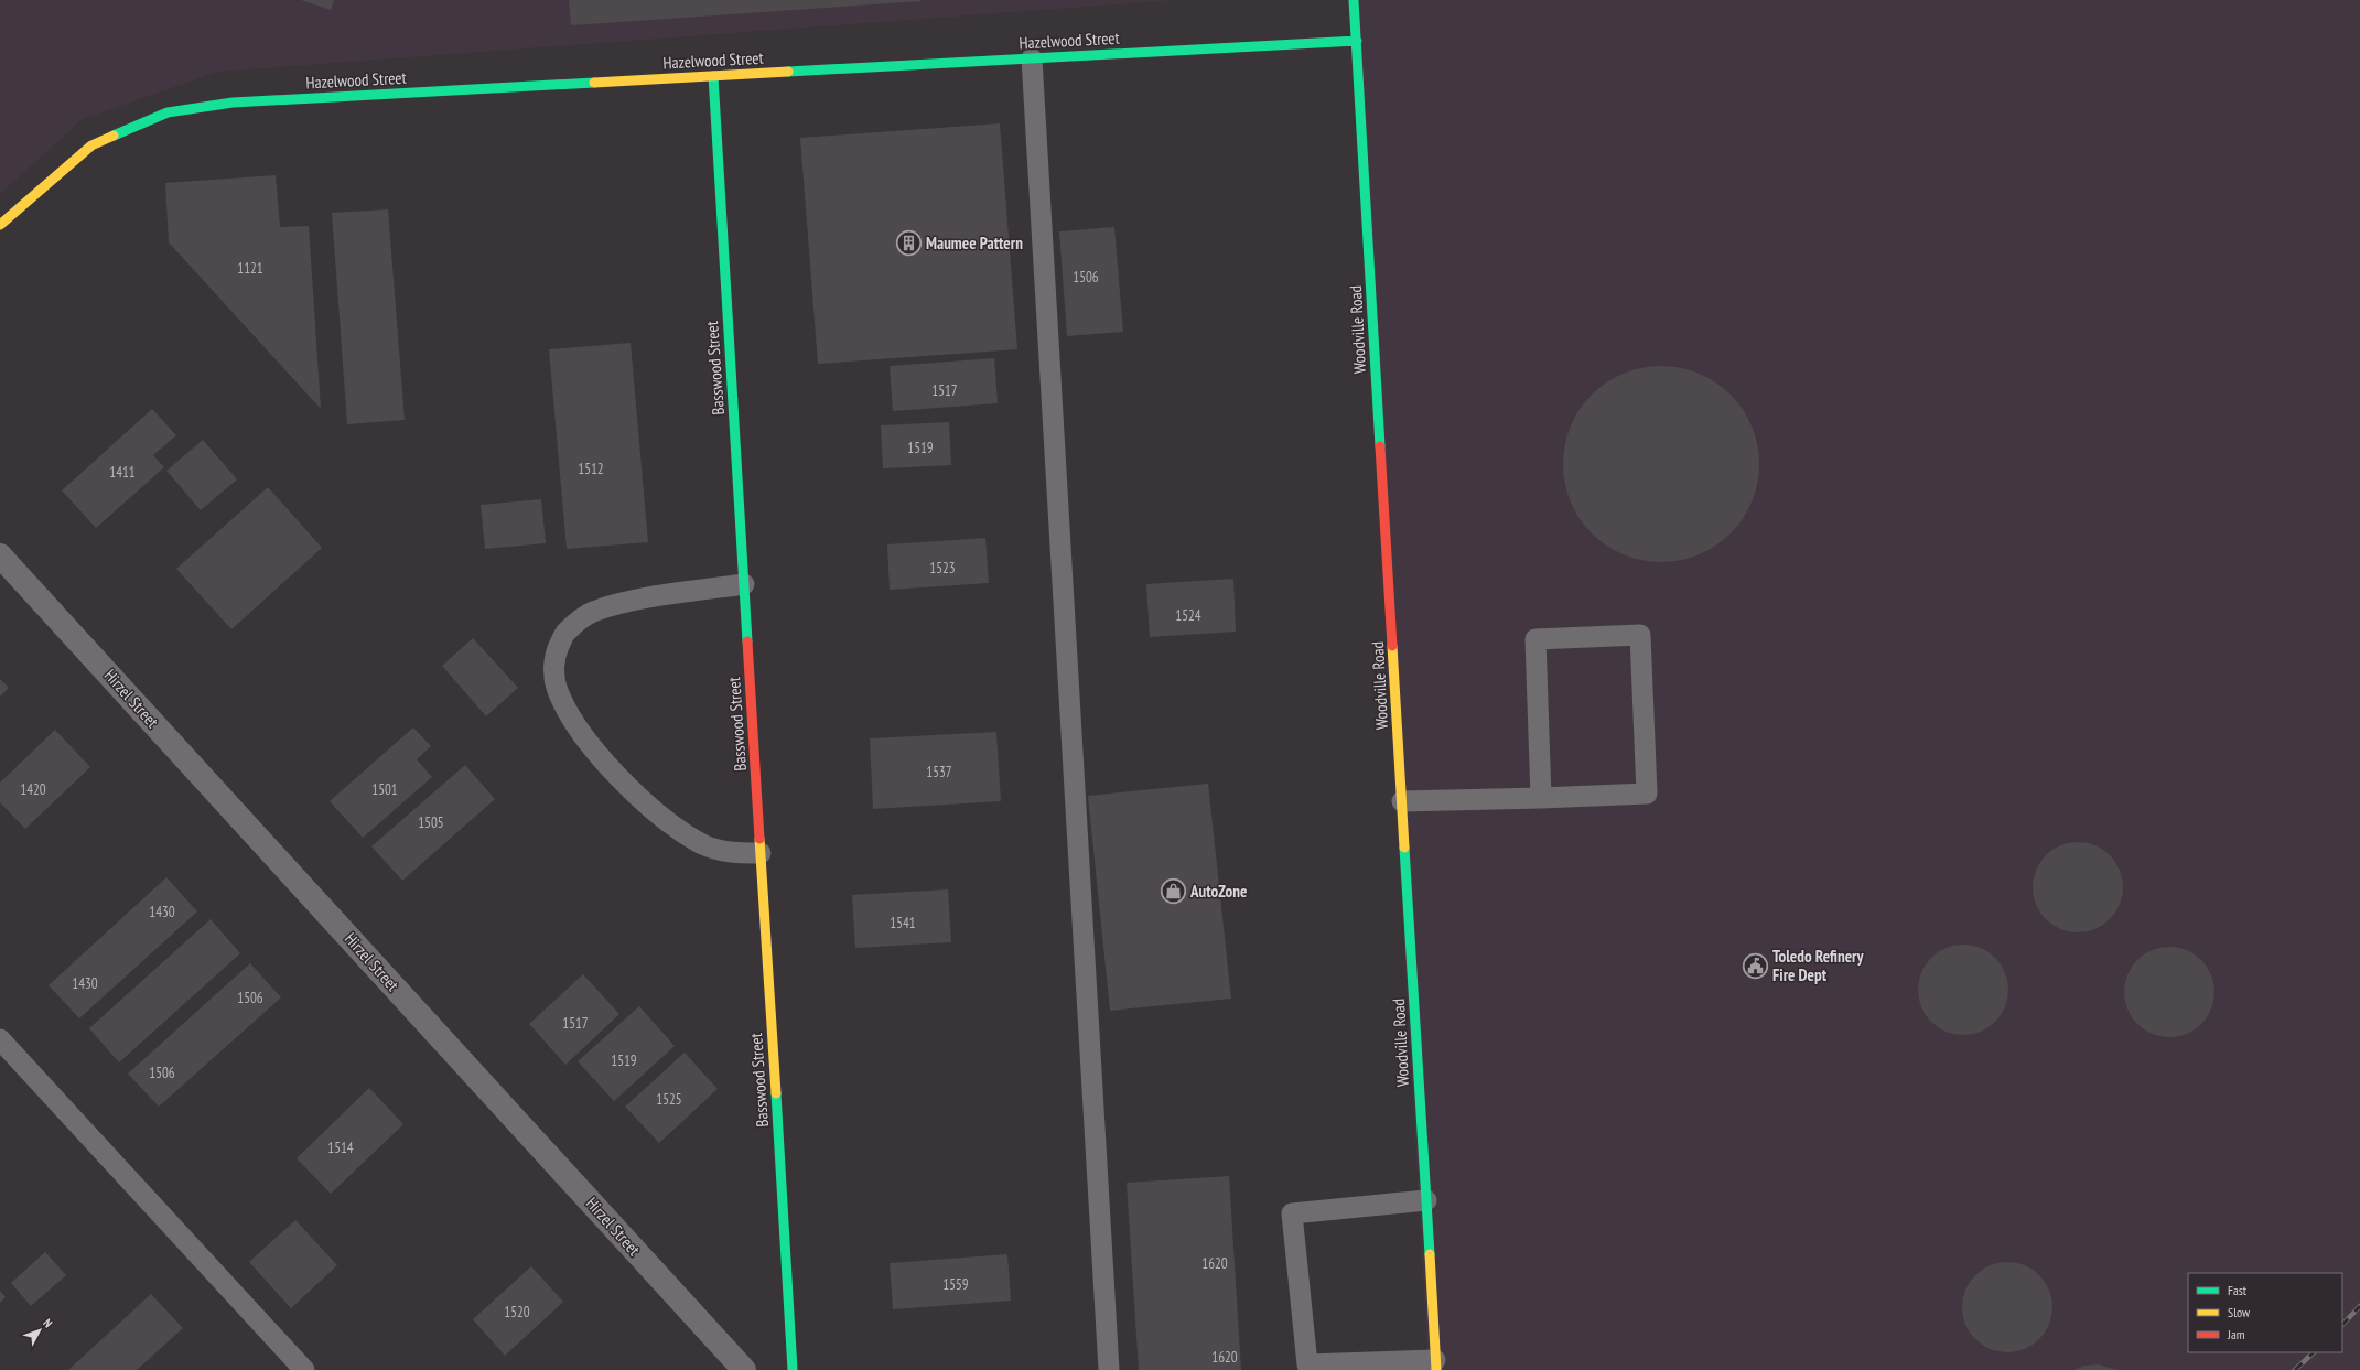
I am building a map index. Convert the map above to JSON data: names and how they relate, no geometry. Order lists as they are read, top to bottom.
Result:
{
  "streets": {
    "street": [
      "Hazelwood Street",
      "Woodville Road",
      "Basswood Street",
      "Hirzel Street"
    ]
  },
  "crossings": [
    ["Hazelwood Street", "Woodville Road"],
    ["Hazelwood Street", "Basswood Street"]
  ],
  "places": {
    "building": ["Maumee Pattern"],
    "shop": ["AutoZone"],
    "public building": ["Toledo Refinery Fire Dept"]
  },
  "house_numbers": [
    "1121",
    "1506",
    "1517",
    "1519",
    "1512",
    "1411",
    "1523",
    "1524",
    "1537",
    "1420",
    "1501",
    "1505",
    "1430",
    "1541",
    "1430",
    "1506",
    "1517",
    "1519",
    "1506",
    "1525",
    "1514",
    "1620",
    "1559",
    "1520",
    "1620"
  ],
  "legend": ["Fast", "Slow", "Jam"],
  "north": "top right"
}
